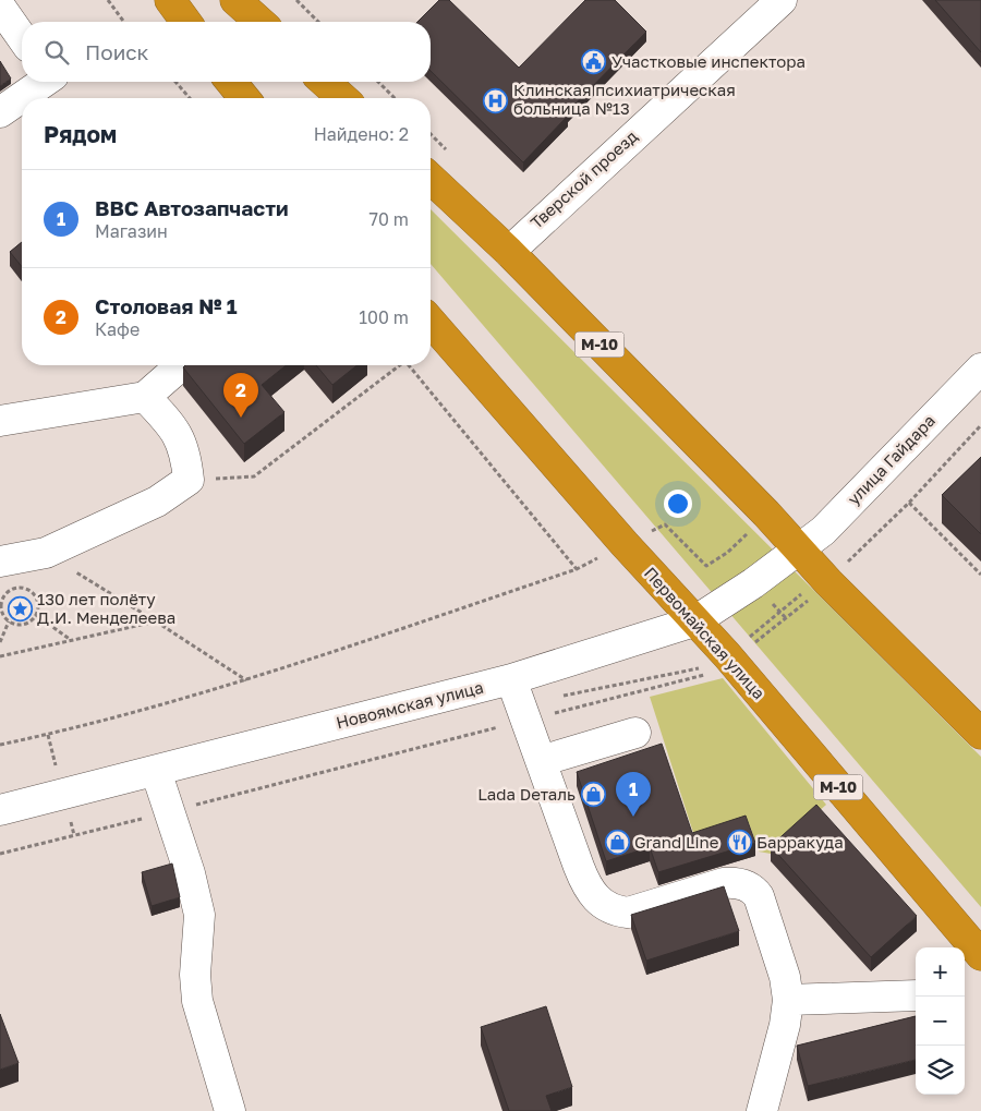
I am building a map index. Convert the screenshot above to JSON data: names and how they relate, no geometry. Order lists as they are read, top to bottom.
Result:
{
  "streets": {
    "highway": ["М-10", "Первомайская улица"],
    "street": ["Тверской проезд", "улица Гайдара", "Новоямская улица"]
  },
  "crossings": [
    ["Тверской проезд", "М-10"],
    ["М-10", "улица Гайдара"],
    ["М-10", "Новоямская улица"],
    ["улица Гайдара", "Новоямская улица"],
    ["Первомайская улица", "Новоямская улица"]
  ],
  "places": {
    "public building": ["Участковые инспектора"],
    "hospital": ["Клинская психиатрическая больница №13"],
    "place": ["130 лет полёту Д.И. Менделеева"],
    "shop": ["Lada Dеталь", "Grand Line"],
    "restaurant": ["Барракуда"]
  },
  "page": {
    "search": "Поиск",
    "heading": ["Рядом", "Найдено: 2"],
    "list": [
      {
        "mark": "1",
        "name": "ВВС Автозапчасти",
        "note": "Магазин",
        "value": "70 m"
      },
      {
        "mark": "2",
        "name": "Столовая № 1",
        "note": "Кафе",
        "value": "100 m"
      }
    ],
    "pins": ["2", "1"],
    "map_buttons": ["+", "−"]
  }
}
